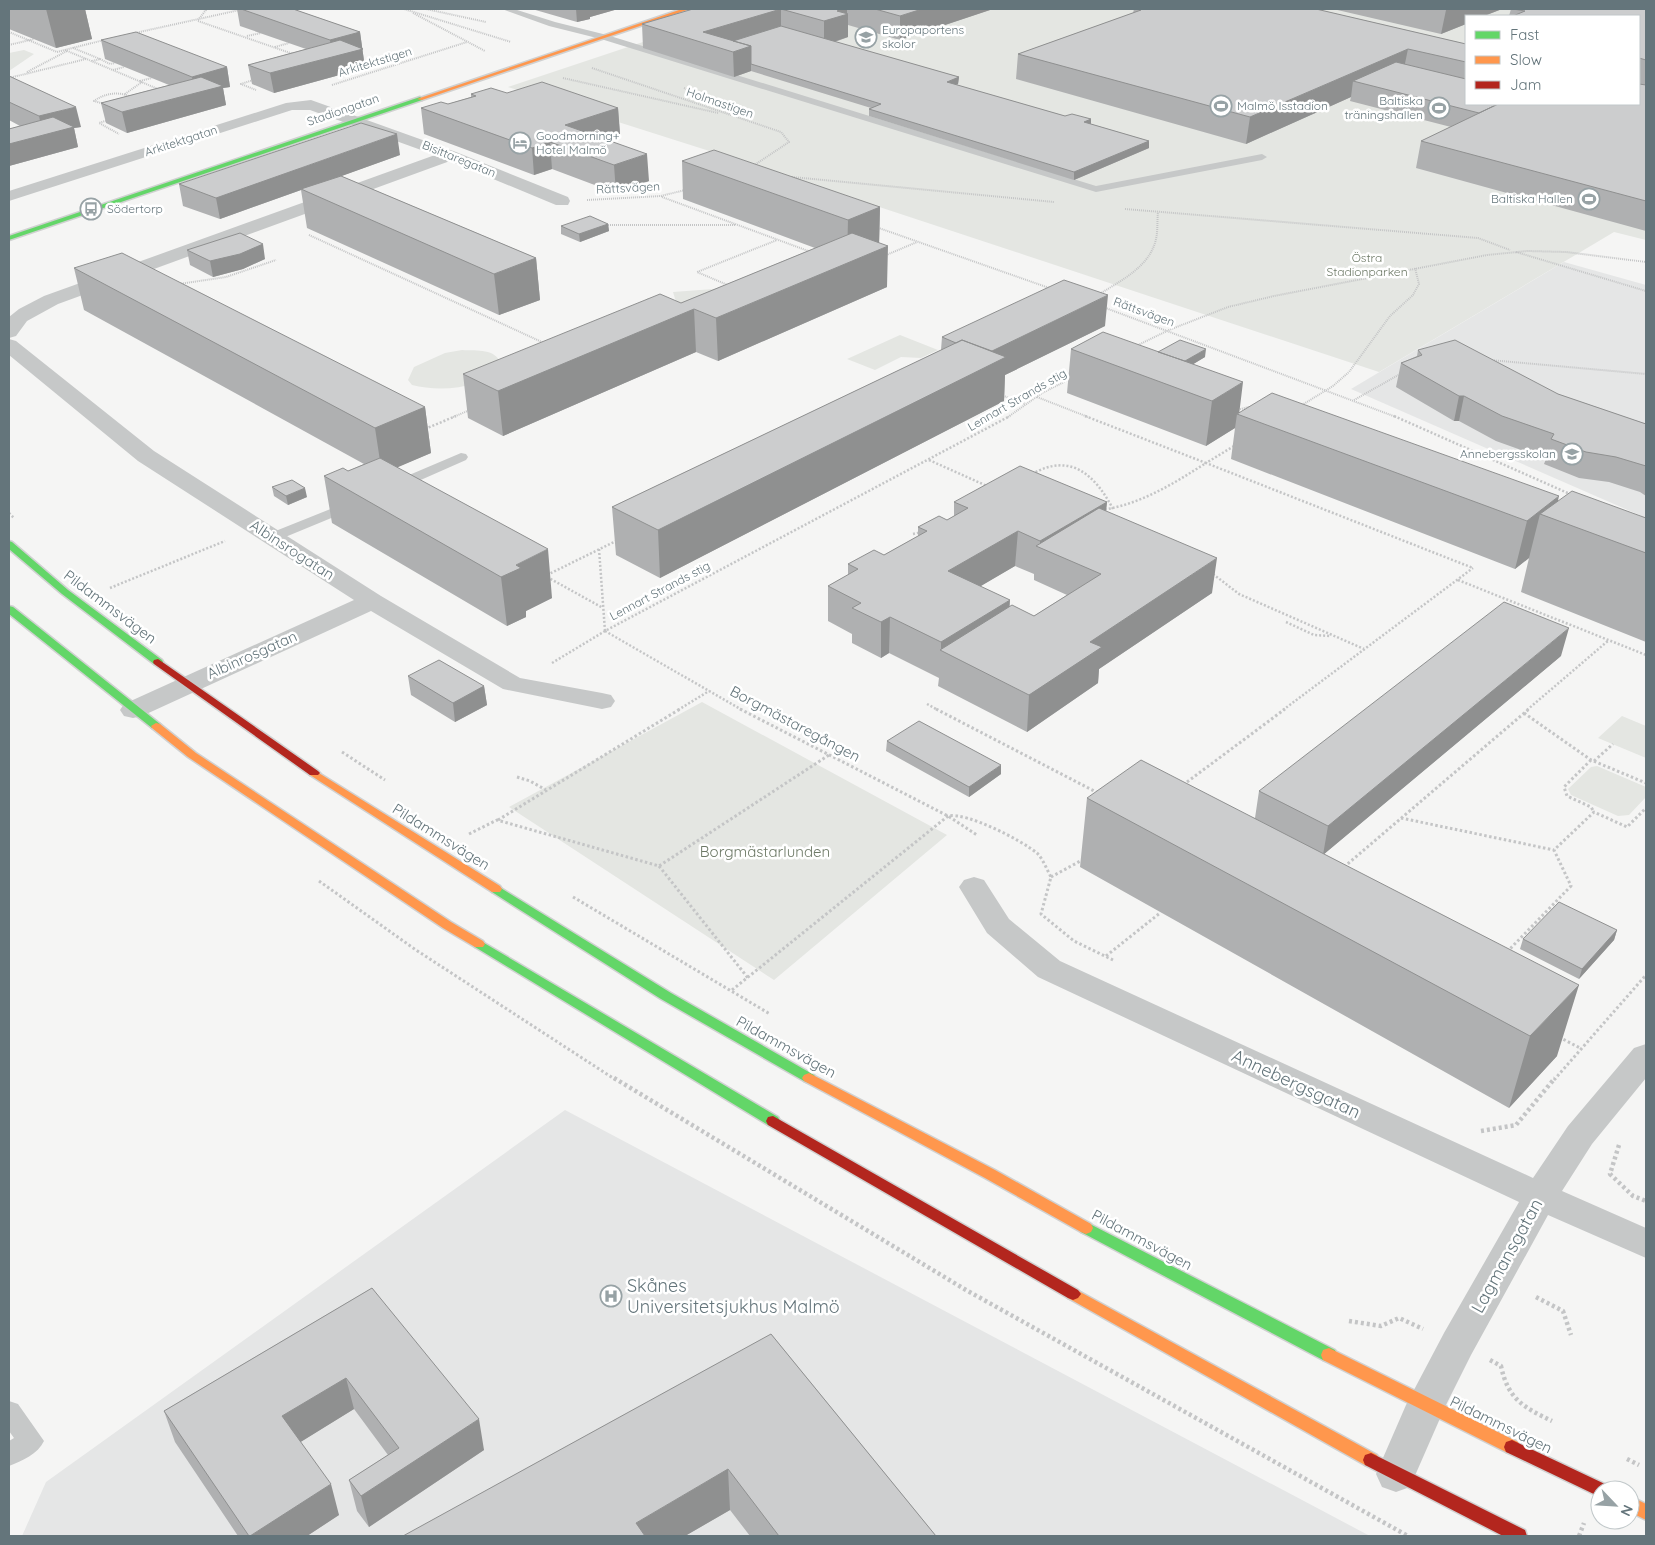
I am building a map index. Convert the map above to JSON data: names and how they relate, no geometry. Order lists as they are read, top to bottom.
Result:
{
  "streets": {
    "main road": ["Stadiongatan", "Pildammsvägen"],
    "street": [
      "Arkitektgatan",
      "Bisittaregatan",
      "Albinsrogatan",
      "Albinrosgatan",
      "Annebergsgatan",
      "Lagmansgatan"
    ],
    "path": [
      "Arkitektstigen",
      "Holmastigen",
      "Rättsvägen",
      "Lennart Strands stig",
      "Borgmästaregången"
    ]
  },
  "crossings": [
    ["Arkitektstigen", "Arkitektgatan"],
    ["Stadiongatan", "Arkitektgatan"],
    ["Stadiongatan", "Bisittaregatan"],
    ["Arkitektgatan", "Bisittaregatan"],
    ["Bisittaregatan", "Rättsvägen"],
    ["Lennart Strands stig", "Albinsrogatan"],
    ["Lennart Strands stig", "Borgmästaregången"],
    ["Albinsrogatan", "Albinrosgatan"],
    ["Pildammsvägen", "Albinrosgatan"],
    ["Pildammsvägen", "Lagmansgatan"],
    ["Annebergsgatan", "Lagmansgatan"]
  ],
  "parks": ["Östra Stadionparken", "Borgmästarlunden"],
  "places": {
    "school or university": ["Europaportens skolor", "Annebergsskolan"],
    "sports": ["Malmö Isstadion", "Baltiska träningshallen", "Baltiska Hallen"],
    "hotel": ["Goodmorning+ Hotel Malmö"],
    "bus stop": ["Södertorp"],
    "hospital": ["Skånes Universitetsjukhus Malmö"]
  },
  "legend": ["Fast", "Slow", "Jam"],
  "north": "bottom right"
}
